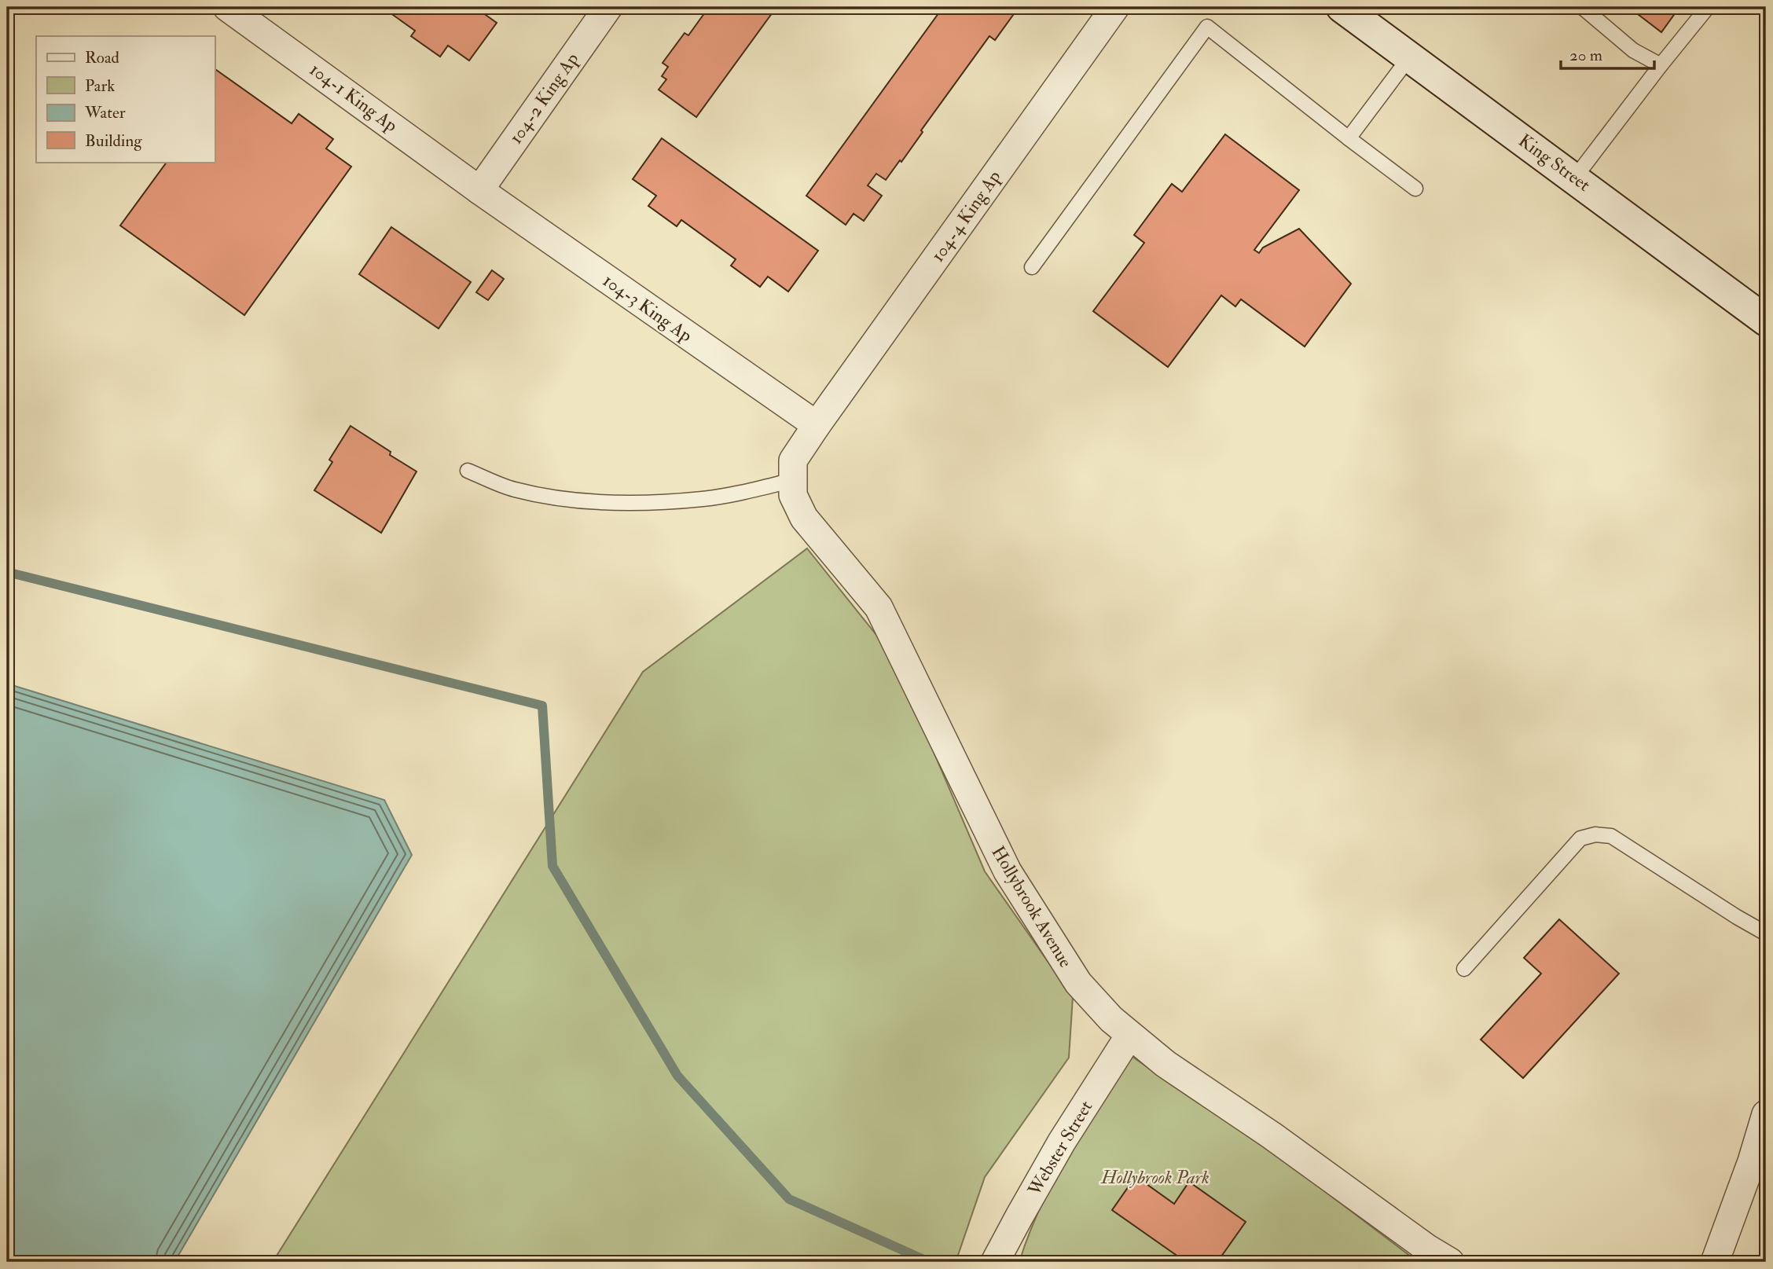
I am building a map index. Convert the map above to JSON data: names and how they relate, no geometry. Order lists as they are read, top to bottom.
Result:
{
  "streets": {
    "street": [
      "104-1 King Ap",
      "104-2 King Ap",
      "King Street",
      "104-4 King Ap",
      "104-3 King Ap",
      "Hollybrook Avenue",
      "Webster Street"
    ]
  },
  "crossings": [
    ["104-1 King Ap", "104-2 King Ap"],
    ["104-1 King Ap", "104-3 King Ap"],
    ["104-2 King Ap", "104-3 King Ap"],
    ["104-4 King Ap", "104-3 King Ap"],
    ["104-4 King Ap", "Hollybrook Avenue"],
    ["104-3 King Ap", "Hollybrook Avenue"],
    ["Hollybrook Avenue", "Webster Street"]
  ],
  "parks": ["Hollybrook Park"],
  "legend": [
    "Road",
    "Park",
    "Water",
    "Building"
  ],
  "scale_bar": "20 m"
}
